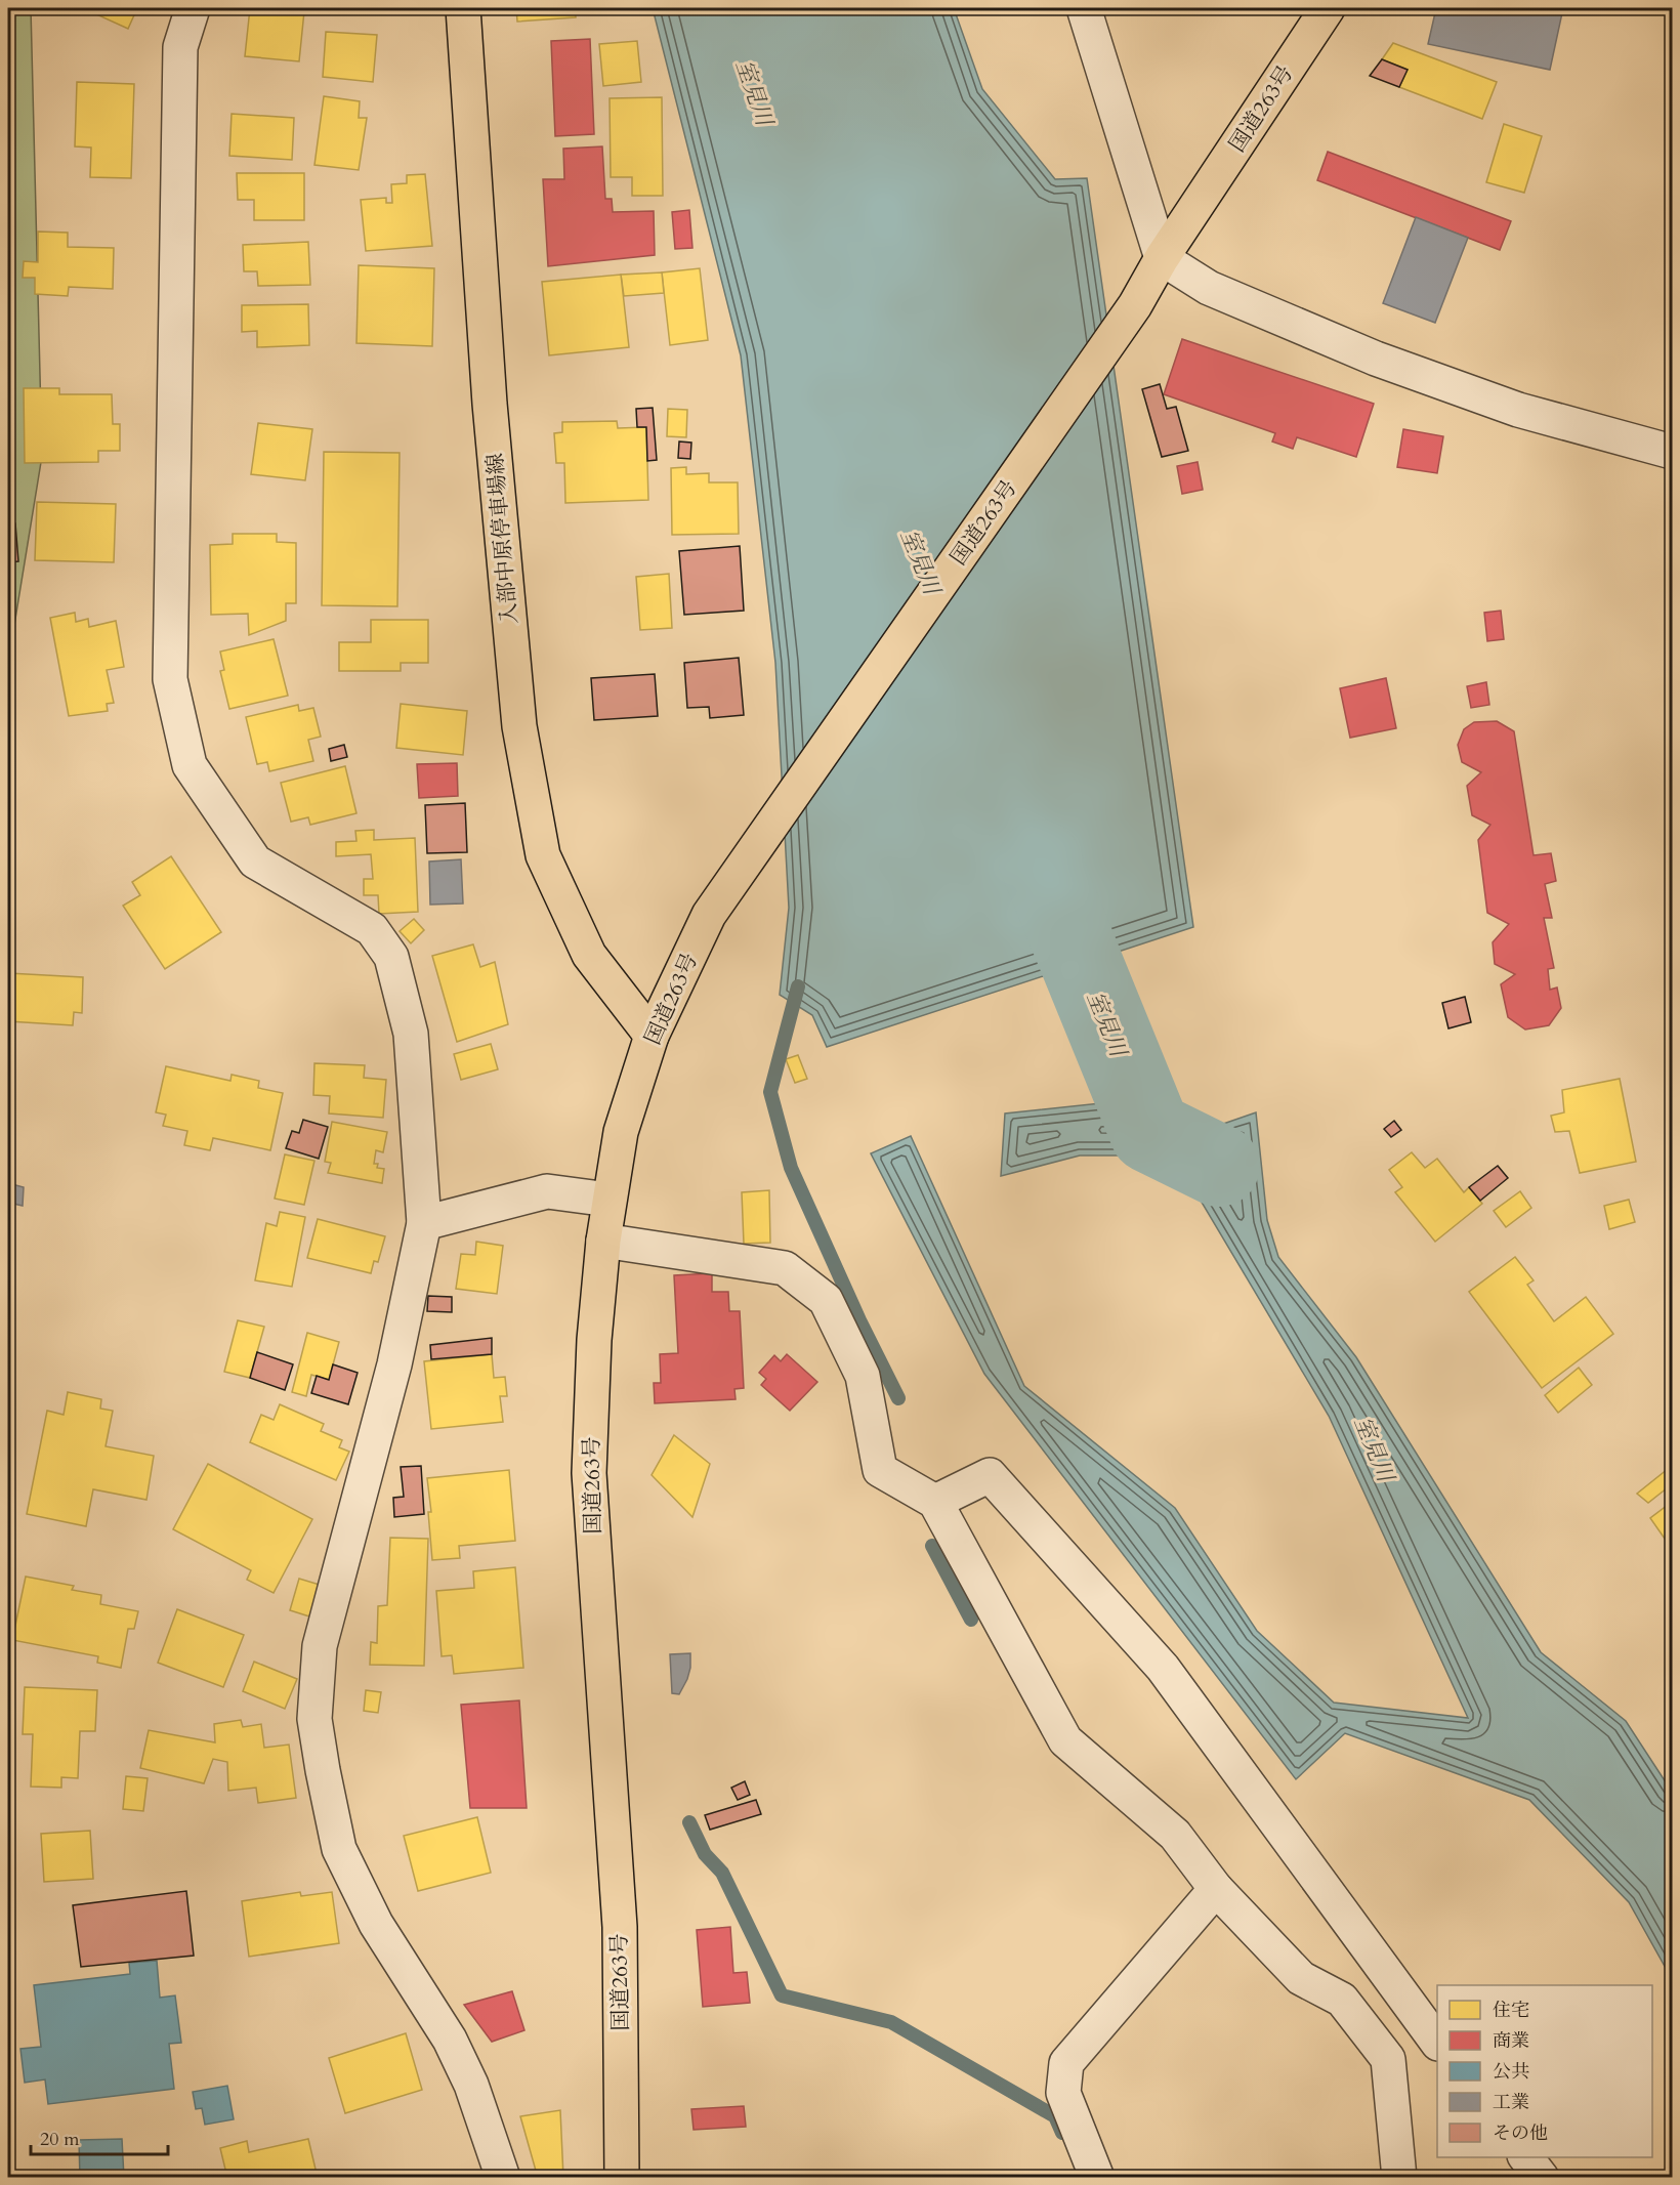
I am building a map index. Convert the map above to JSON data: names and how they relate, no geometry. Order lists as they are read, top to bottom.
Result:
{
  "streets": {
    "main road": ["国道263号", "入部中原停車場線"]
  },
  "crossings": [
    ["国道263号", "入部中原停車場線"]
  ],
  "water": ["室見川"],
  "legend": [
    "住宅",
    "商業",
    "公共",
    "工業",
    "その他"
  ],
  "scale_bar": "20 m"
}
